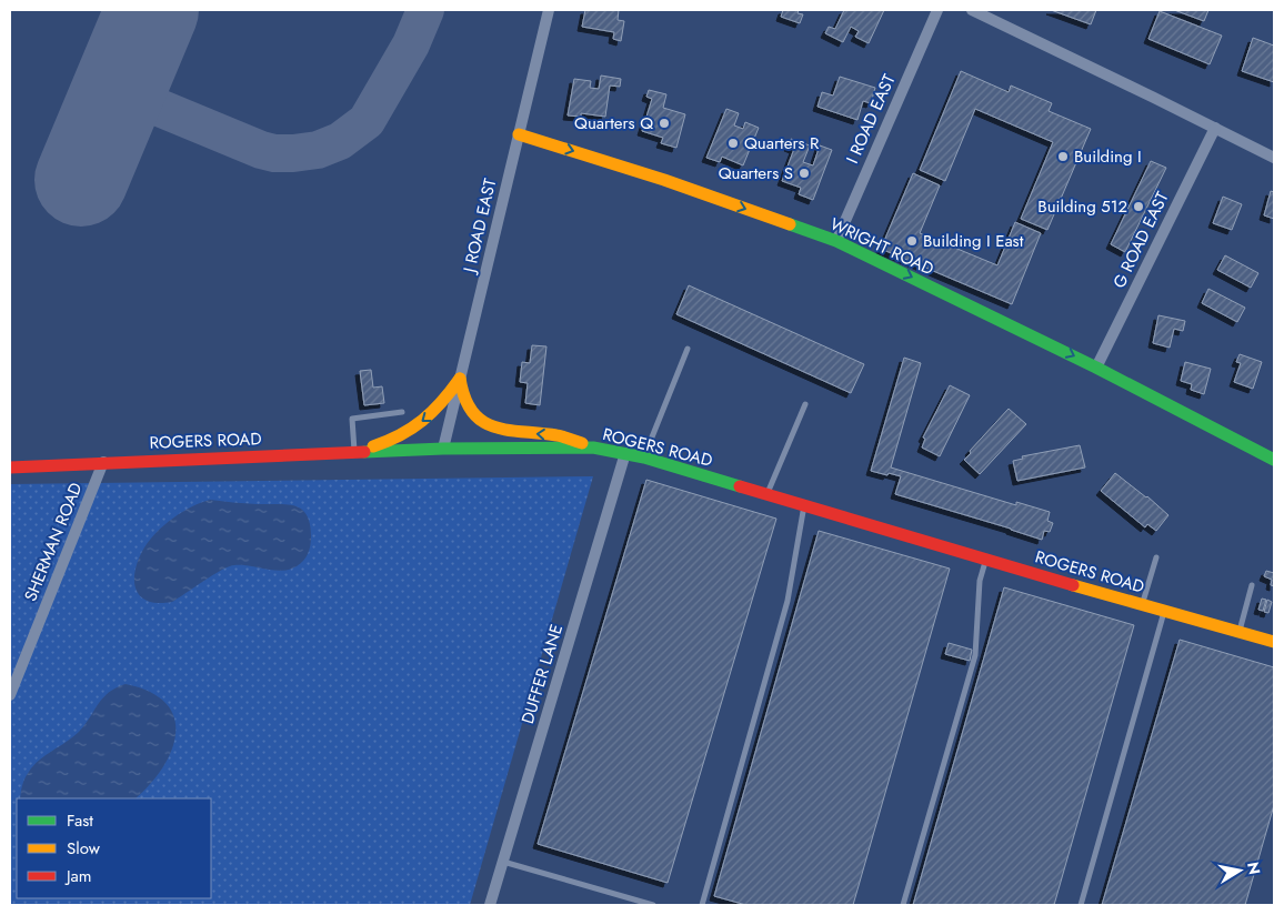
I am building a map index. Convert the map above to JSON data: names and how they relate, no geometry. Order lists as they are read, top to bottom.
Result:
{
  "streets": {
    "street": [
      "I ROAD EAST",
      "J ROAD EAST",
      "G ROAD EAST",
      "WRIGHT ROAD",
      "ROGERS ROAD",
      "SHERMAN ROAD",
      "DUFFER LANE"
    ]
  },
  "crossings": [
    ["I ROAD EAST", "WRIGHT ROAD"],
    ["J ROAD EAST", "WRIGHT ROAD"],
    ["J ROAD EAST", "ROGERS ROAD"],
    ["G ROAD EAST", "WRIGHT ROAD"],
    ["ROGERS ROAD", "SHERMAN ROAD"],
    ["ROGERS ROAD", "DUFFER LANE"]
  ],
  "one_way": ["WRIGHT ROAD"],
  "places": [
    "Quarters Q",
    "Quarters R",
    "Building I",
    "Quarters S",
    "Building 512",
    "Building I East"
  ],
  "legend": ["Fast", "Slow", "Jam"],
  "north": "right"
}
